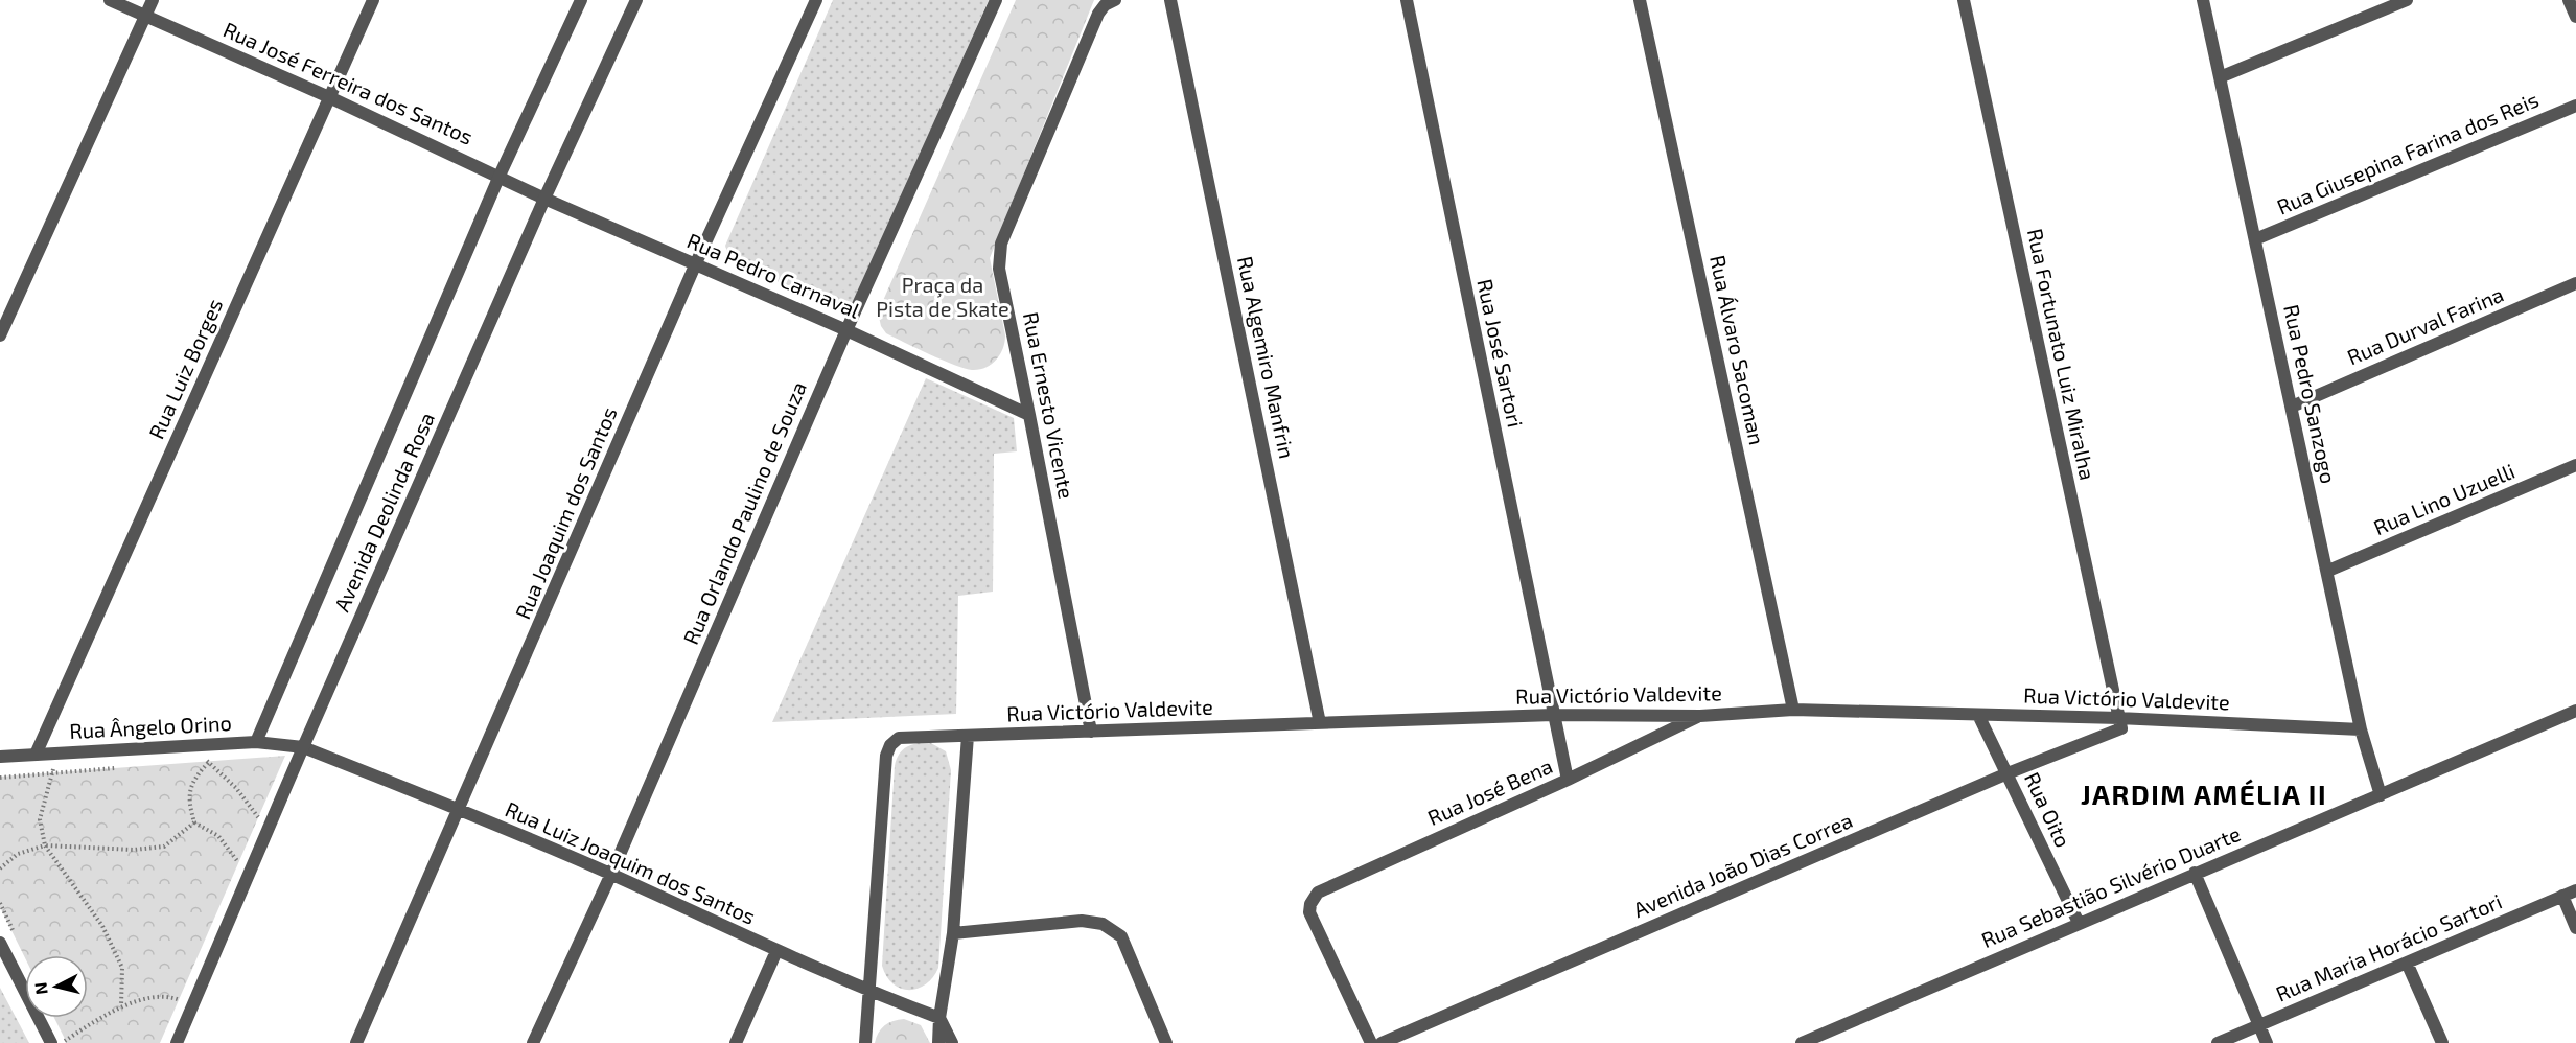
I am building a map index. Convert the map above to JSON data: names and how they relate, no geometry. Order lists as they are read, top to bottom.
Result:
{
  "streets": {
    "street": [
      "Rua José Ferreira dos Santos",
      "Rua Giusepina Farina dos Reis",
      "Rua Pedro Carnaval",
      "Rua Durval Farina",
      "Rua Álvaro Sacoman",
      "Rua José Sartori",
      "Rua Fortunato Luiz Miralha",
      "Rua Algemiro Manfrin",
      "Rua Luiz Borges",
      "Rua Pedro Sanzogo",
      "Rua Ernesto Vicente",
      "Rua Lino Uzuelli",
      "Avenida Deolinda Rosa",
      "Rua Joaquim dos Santos",
      "Rua Orlando Paulino de Souza",
      "Rua Victório Valdevite",
      "Rua Ângelo Orino",
      "Rua José Bena",
      "Rua Oito",
      "Rua Luiz Joaquim dos Santos",
      "Avenida João Dias Correa",
      "Rua Sebastião Silvério Duarte",
      "Rua Maria Horácio Sartori"
    ]
  },
  "crossings": [
    ["Rua José Ferreira dos Santos", "Rua Pedro Carnaval"],
    ["Rua José Ferreira dos Santos", "Rua Luiz Borges"],
    ["Rua José Ferreira dos Santos", "Avenida Deolinda Rosa"],
    ["Rua Giusepina Farina dos Reis", "Rua Pedro Sanzogo"],
    ["Rua Pedro Carnaval", "Rua Ernesto Vicente"],
    ["Rua Pedro Carnaval", "Avenida Deolinda Rosa"],
    ["Rua Pedro Carnaval", "Rua Joaquim dos Santos"],
    ["Rua Pedro Carnaval", "Rua Orlando Paulino de Souza"],
    ["Rua Durval Farina", "Rua Pedro Sanzogo"],
    ["Rua Álvaro Sacoman", "Rua Victório Valdevite"],
    ["Rua José Sartori", "Rua Victório Valdevite"],
    ["Rua José Sartori", "Rua José Bena"],
    ["Rua Fortunato Luiz Miralha", "Rua Victório Valdevite"],
    ["Rua Fortunato Luiz Miralha", "Avenida João Dias Correa"],
    ["Rua Algemiro Manfrin", "Rua Victório Valdevite"],
    ["Rua Luiz Borges", "Rua Ângelo Orino"],
    ["Rua Pedro Sanzogo", "Rua Lino Uzuelli"],
    ["Rua Pedro Sanzogo", "Rua Victório Valdevite"],
    ["Rua Pedro Sanzogo", "Rua Sebastião Silvério Duarte"],
    ["Rua Ernesto Vicente", "Rua Victório Valdevite"],
    ["Avenida Deolinda Rosa", "Rua Ângelo Orino"],
    ["Avenida Deolinda Rosa", "Rua Luiz Joaquim dos Santos"],
    ["Rua Joaquim dos Santos", "Rua Luiz Joaquim dos Santos"],
    ["Rua Orlando Paulino de Souza", "Rua Luiz Joaquim dos Santos"],
    ["Rua Victório Valdevite", "Rua José Bena"],
    ["Rua Victório Valdevite", "Rua Oito"],
    ["Rua Victório Valdevite", "Rua Luiz Joaquim dos Santos"],
    ["Rua Victório Valdevite", "Avenida João Dias Correa"],
    ["Rua Ângelo Orino", "Rua Luiz Joaquim dos Santos"],
    ["Rua Oito", "Avenida João Dias Correa"],
    ["Rua Oito", "Rua Sebastião Silvério Duarte"]
  ],
  "districts": ["JARDIM AMÉLIA II"],
  "parks": ["Praça da Pista de Skate"],
  "north": "left"
}
